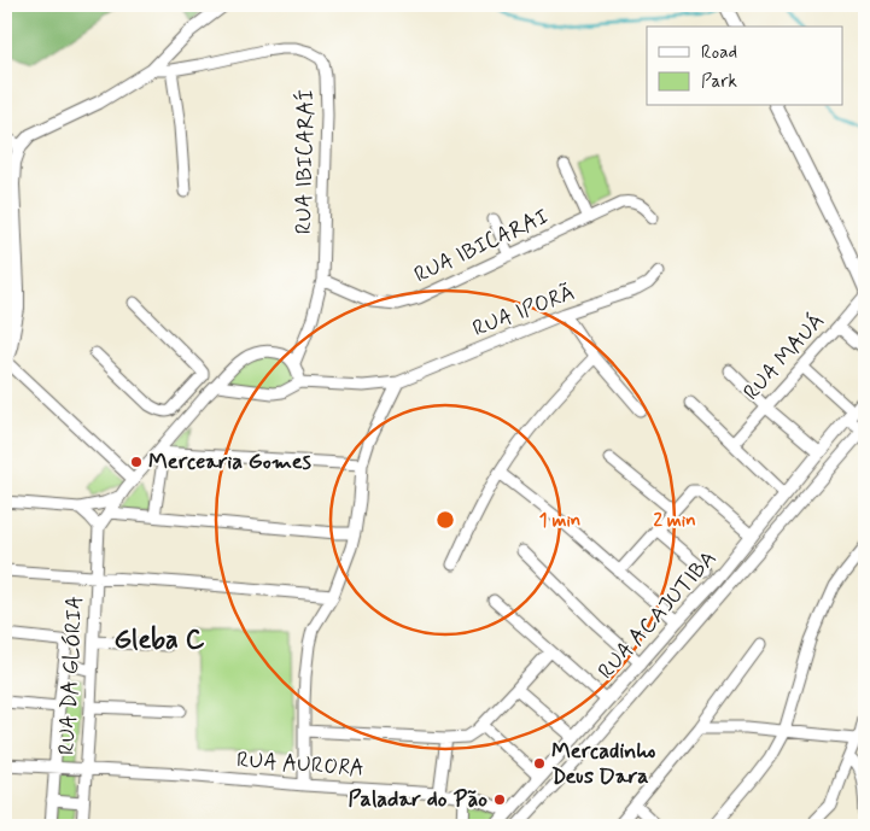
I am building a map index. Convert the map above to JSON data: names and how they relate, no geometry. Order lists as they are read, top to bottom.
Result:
{
  "streets": {
    "street": [
      "RUA IBICARAÍ",
      "RUA IBICARAI",
      "RUA IPORÃ",
      "RUA MAUÁ",
      "RUA ACAJUTIBA",
      "RUA DA GLÓRIA",
      "RUA AURORA"
    ]
  },
  "crossings": [
    ["RUA IBICARAÍ", "RUA IBICARAI"],
    ["RUA ACAJUTIBA", "RUA AURORA"],
    ["RUA DA GLÓRIA", "RUA AURORA"]
  ],
  "districts": ["Gleba C"],
  "places": ["Mercearia Gomes", "Mercadinho Deus Dara", "Paladar do Pão"],
  "legend": ["Road", "Park"],
  "rings": ["1 min", "2 min"]
}
